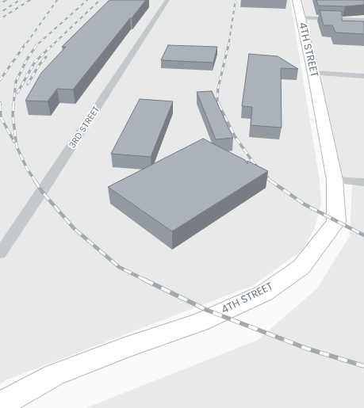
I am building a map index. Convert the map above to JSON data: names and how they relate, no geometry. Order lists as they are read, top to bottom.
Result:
{
  "streets": {
    "main road": ["4TH STREET"],
    "street": ["3RD STREET"]
  }
}
